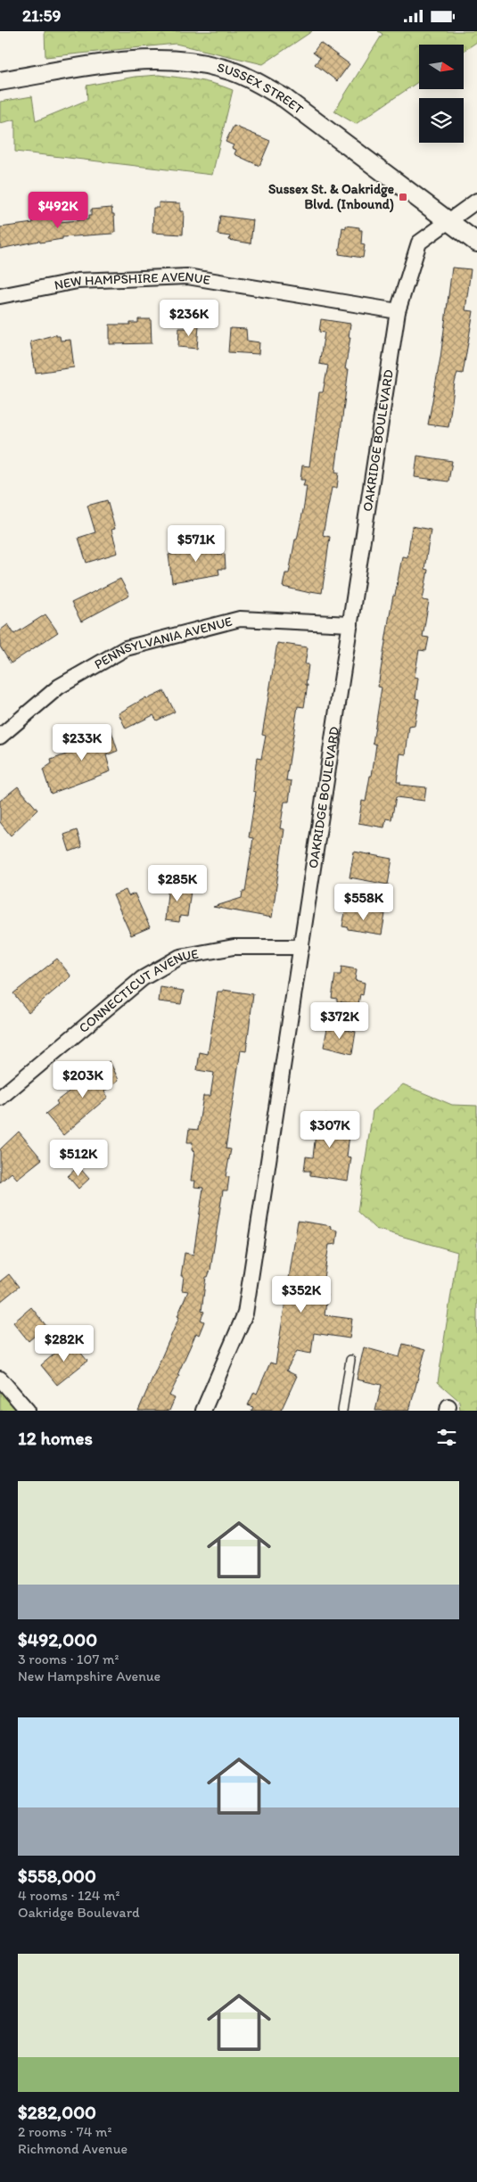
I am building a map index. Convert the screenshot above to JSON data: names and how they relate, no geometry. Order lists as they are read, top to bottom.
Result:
{
  "streets": {
    "street": [
      "SUSSEX STREET",
      "NEW HAMPSHIRE AVENUE",
      "OAKRIDGE BOULEVARD",
      "PENNSYLVANIA AVENUE",
      "CONNECTICUT AVENUE"
    ]
  },
  "crossings": [
    ["SUSSEX STREET", "OAKRIDGE BOULEVARD"],
    ["NEW HAMPSHIRE AVENUE", "OAKRIDGE BOULEVARD"],
    ["OAKRIDGE BOULEVARD", "PENNSYLVANIA AVENUE"],
    ["OAKRIDGE BOULEVARD", "CONNECTICUT AVENUE"]
  ],
  "places": {
    "transit": ["Sussex St. & Oakridge Blvd. (Inbound)"]
  },
  "north": "right",
  "page": {
    "status": "21:59",
    "price": [
      "$492K",
      "$236K",
      "$571K",
      "$233K",
      "$285K",
      "$558K",
      "$372K",
      "$203K",
      "$307K",
      "$512K",
      "$352K",
      "$282K"
    ],
    "heading": "12 homes",
    "list": [
      {
        "name": "$492,000",
        "note": "3 rooms · 107 m² · New Hampshire Avenue"
      },
      {
        "name": "$558,000",
        "note": "4 rooms · 124 m² · Oakridge Boulevard"
      },
      {
        "name": "$282,000",
        "note": "2 rooms · 74 m² · Richmond Avenue"
      }
    ]
  }
}
